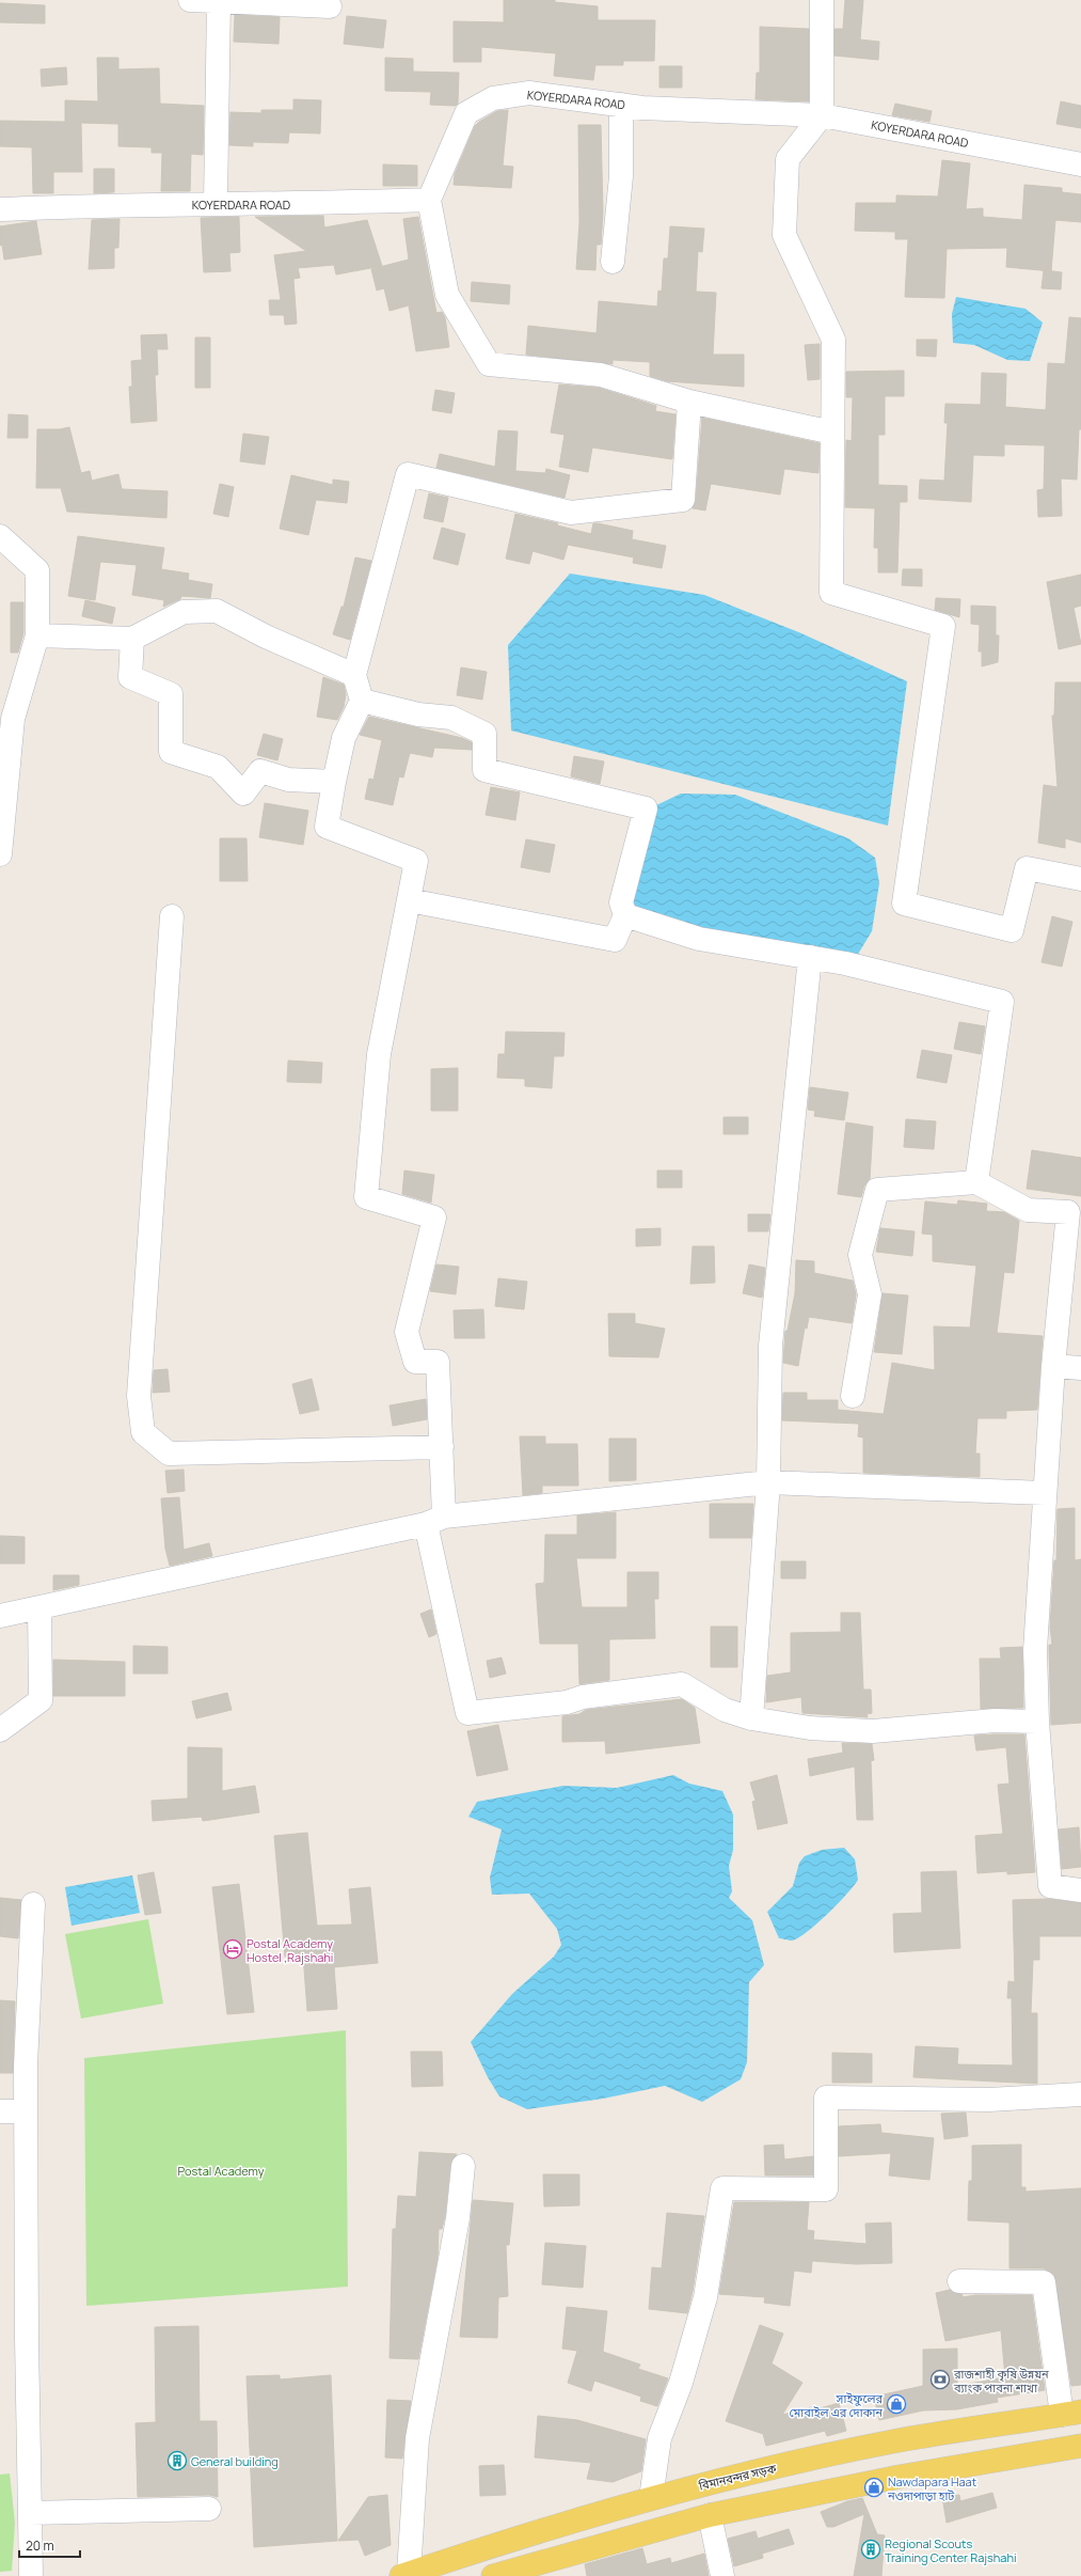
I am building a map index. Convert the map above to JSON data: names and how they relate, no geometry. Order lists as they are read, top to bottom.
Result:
{
  "streets": {
    "main road": ["বিমানবন্দর সড়ক"],
    "street": ["KOYERDARA ROAD"]
  },
  "parks": ["Postal Academy"],
  "places": {
    "hotel": ["Postal Academy Hostel ,Rajshahi"],
    "bank": ["রাজশাহী কৃষি উন্নয়ন ব্যাংক পাবনা শাখা"],
    "shop": ["সাইফুলের মোবাইল এর দোকান", "Nawdapara Haat নওদাপাড়া হাট"],
    "building": ["General building", "Regional Scouts Training Center Rajshahi"]
  },
  "scale_bar": "20 m"
}
